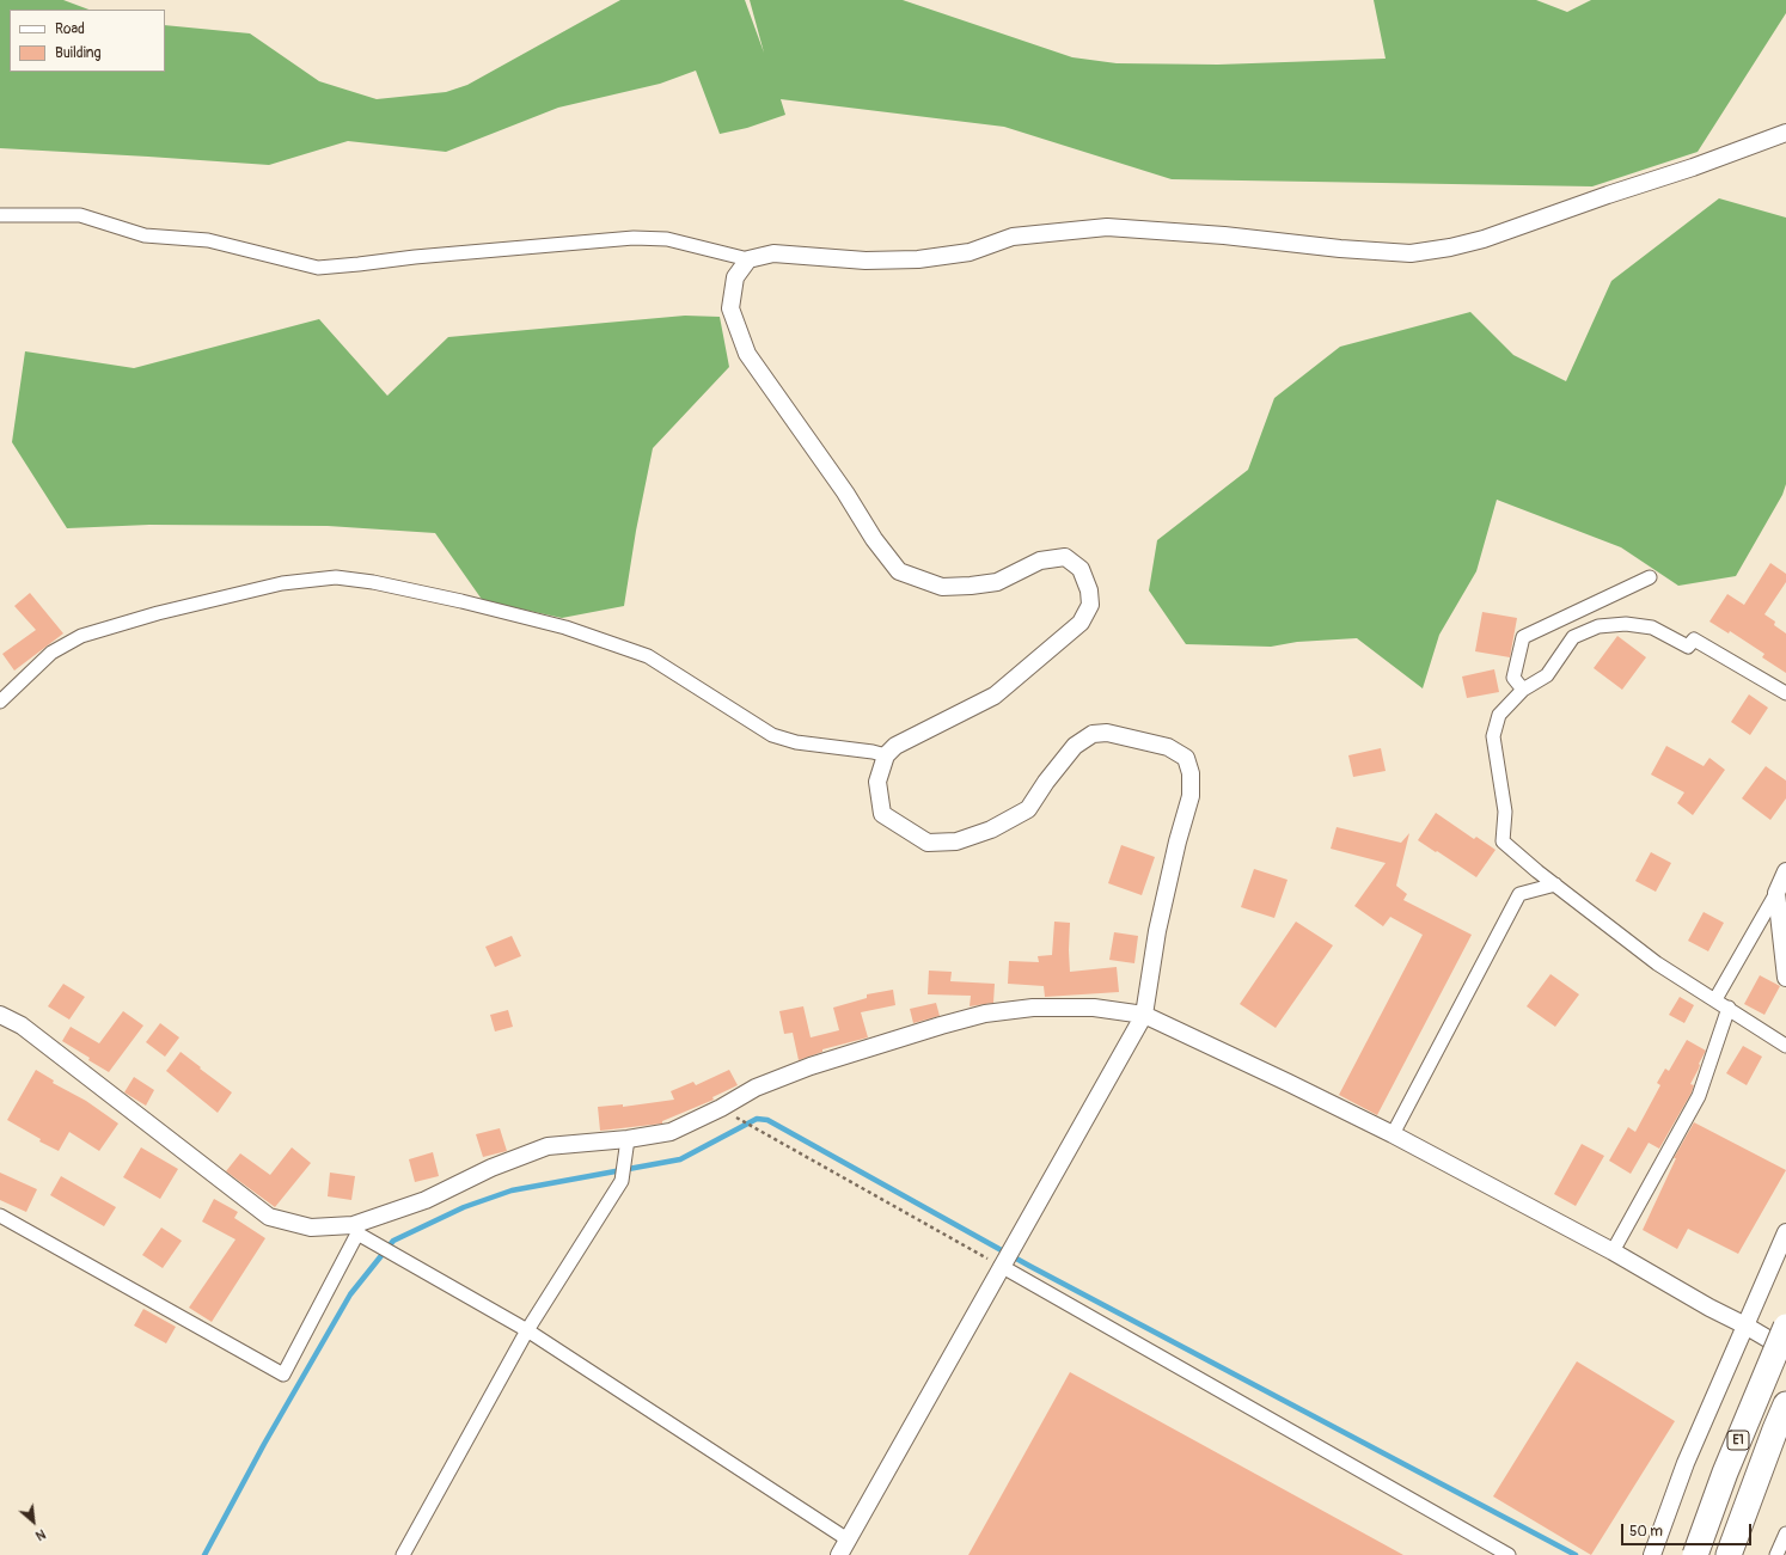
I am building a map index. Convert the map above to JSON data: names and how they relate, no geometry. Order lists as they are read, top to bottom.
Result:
{
  "streets": {
    "highway": ["E1"]
  },
  "legend": ["Road", "Building"],
  "scale_bar": "50 m",
  "north": "bottom right"
}
